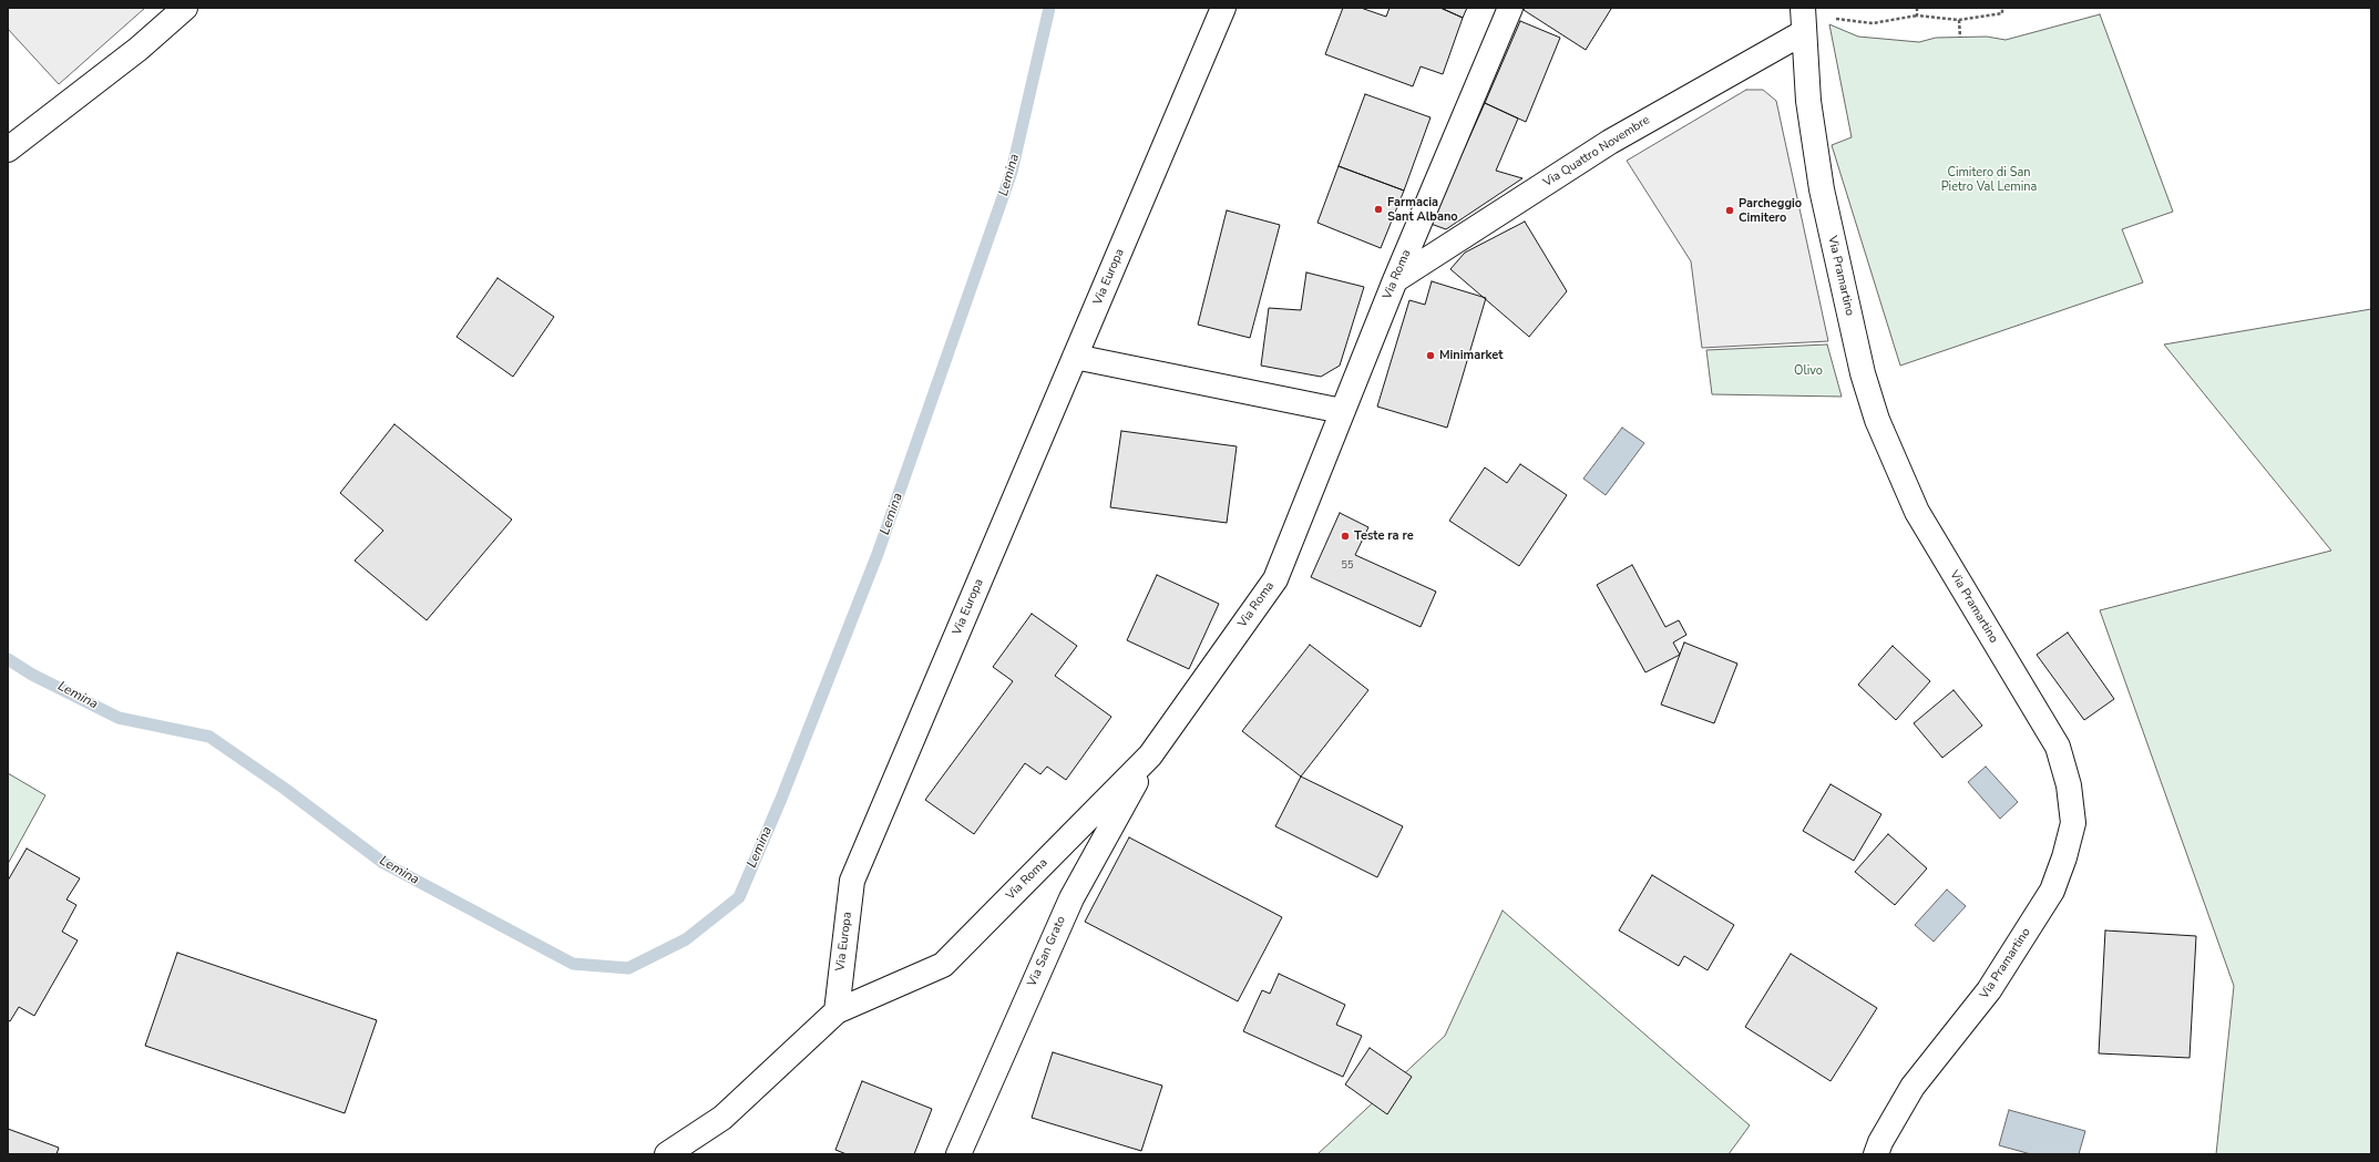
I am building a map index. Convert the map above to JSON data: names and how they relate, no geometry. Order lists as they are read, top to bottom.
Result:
{
  "streets": {
    "street": [
      "Via Quattro Novembre",
      "Via Roma",
      "Via Pramartino",
      "Via Europa",
      "Via San Grato"
    ]
  },
  "crossings": [
    ["Via Quattro Novembre", "Via Roma"],
    ["Via Quattro Novembre", "Via Pramartino"],
    ["Via Roma", "Via Europa"],
    ["Via Roma", "Via San Grato"]
  ],
  "water": ["Lemina"],
  "parks": ["Cimitero di San Pietro Val Lemina", "Olivo"],
  "places": [
    "Farmacia Sant Albano",
    "Parcheggio Cimitero",
    "Minimarket",
    "Teste ra re"
  ],
  "house_numbers": ["55"]
}
